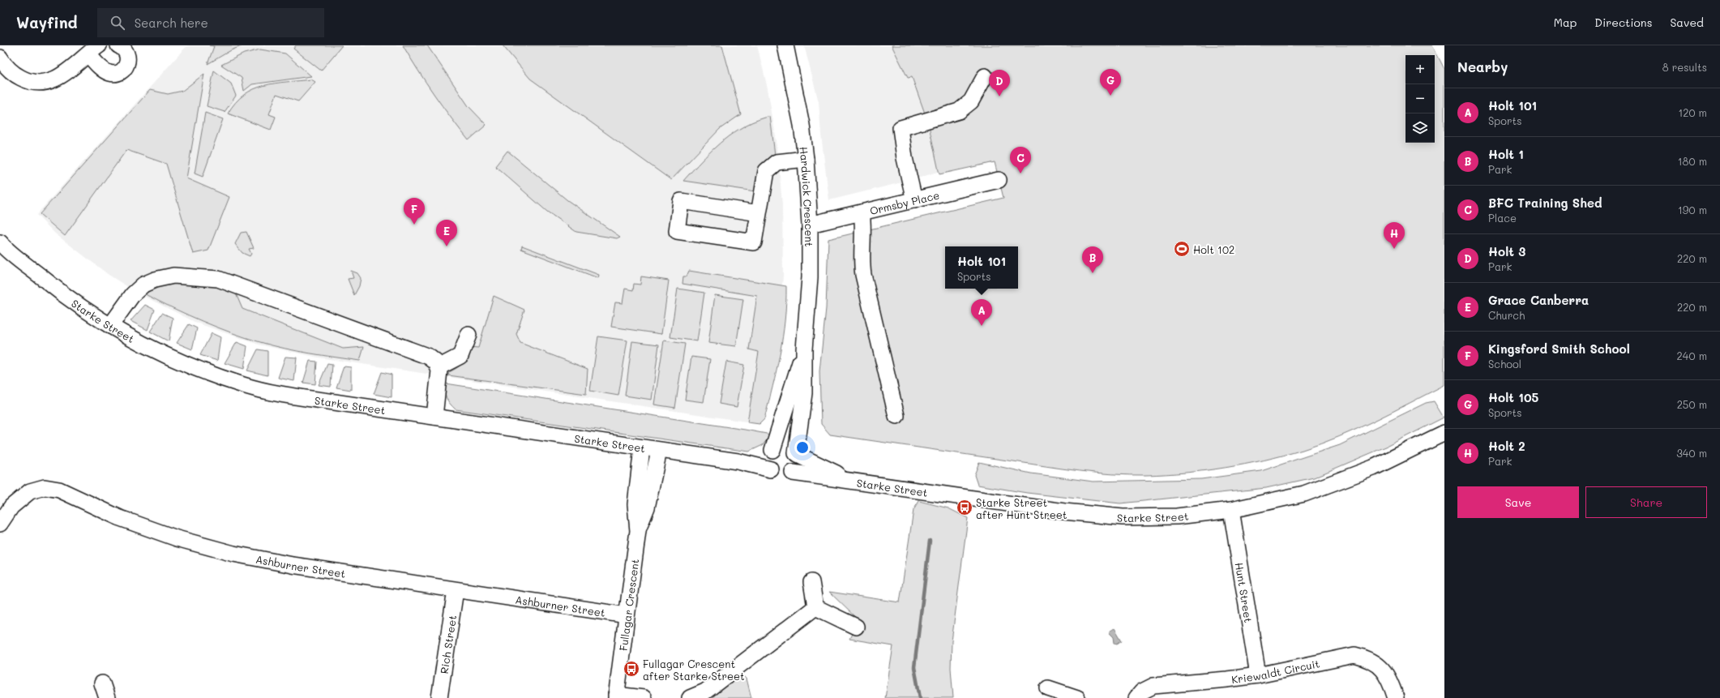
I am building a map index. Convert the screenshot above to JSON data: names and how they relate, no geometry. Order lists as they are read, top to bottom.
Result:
{
  "streets": {
    "street": [
      "Hardwick Crescent",
      "Ormsby Place",
      "Starke Street",
      "Ashburner Street",
      "Hunt Street",
      "Fullagar Crescent",
      "Rich Street",
      "Kriewaldt Circuit"
    ]
  },
  "crossings": [
    ["Hardwick Crescent", "Ormsby Place"],
    ["Hardwick Crescent", "Starke Street"],
    ["Starke Street", "Hunt Street"],
    ["Starke Street", "Fullagar Crescent"],
    ["Ashburner Street", "Fullagar Crescent"],
    ["Ashburner Street", "Rich Street"],
    ["Hunt Street", "Kriewaldt Circuit"]
  ],
  "places": {
    "sports": ["Holt 102"],
    "bus stop": ["Starke Street after Hunt Street", "Fullagar Crescent after Starke Street"]
  },
  "page": {
    "header": "Wayfind",
    "search": "Search here",
    "nav": ["Map", "Directions", "Saved"],
    "heading": ["Nearby", "8 results"],
    "map_buttons": ["+", "−"],
    "pins": [
      "G",
      "D",
      "C",
      "F",
      "E",
      "H",
      "B",
      "A"
    ],
    "list": [
      {
        "mark": "A",
        "name": "Holt 101",
        "note": "Sports",
        "value": "120 m"
      },
      {
        "mark": "B",
        "name": "Holt 1",
        "note": "Park",
        "value": "180 m"
      },
      {
        "mark": "C",
        "name": "BFC Training Shed",
        "note": "Place",
        "value": "190 m"
      },
      {
        "mark": "D",
        "name": "Holt 3",
        "note": "Park",
        "value": "220 m"
      },
      {
        "mark": "E",
        "name": "Grace Canberra",
        "note": "Church",
        "value": "220 m"
      },
      {
        "mark": "F",
        "name": "Kingsford Smith School",
        "note": "School",
        "value": "240 m"
      },
      {
        "mark": "G",
        "name": "Holt 105",
        "note": "Sports",
        "value": "250 m"
      },
      {
        "mark": "H",
        "name": "Holt 2",
        "note": "Park",
        "value": "340 m"
      }
    ],
    "popup": ["Holt 101", "Sports"],
    "buttons": ["Save", "Share"]
  }
}
